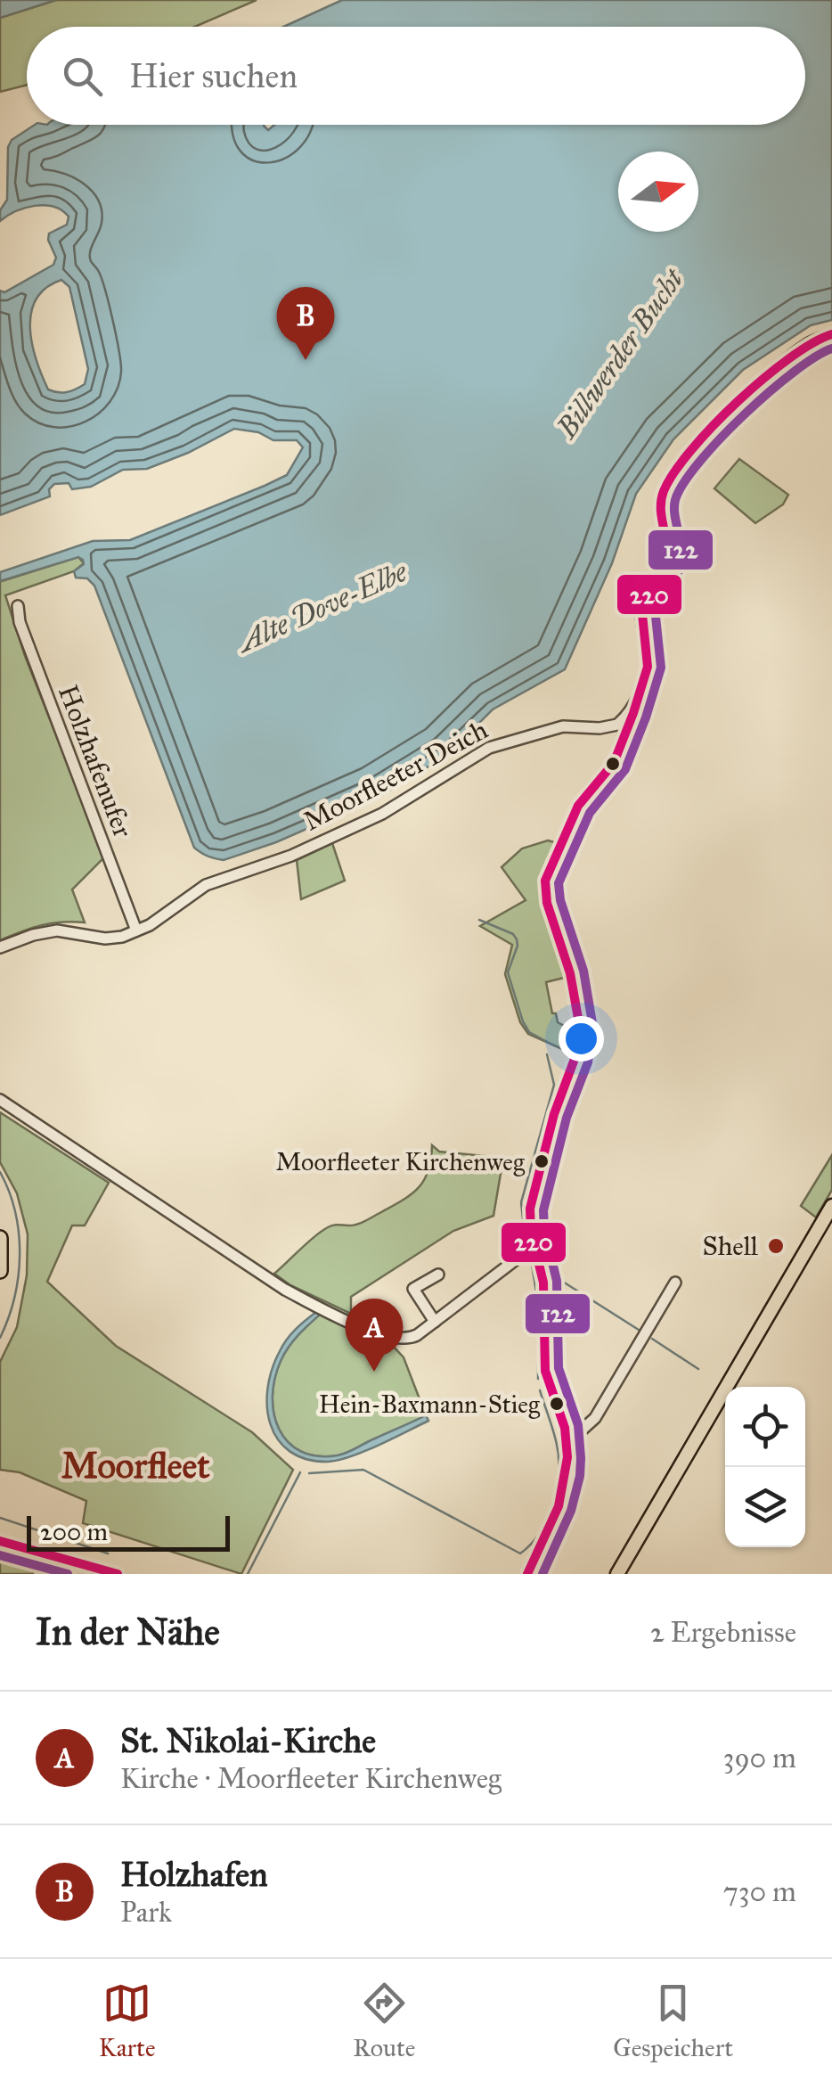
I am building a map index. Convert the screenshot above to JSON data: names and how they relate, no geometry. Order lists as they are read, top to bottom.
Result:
{
  "streets": {
    "street": ["Holzhafenufer", "Moorfleeter Deich"]
  },
  "crossings": [
    ["Holzhafenufer", "Moorfleeter Deich"]
  ],
  "districts": ["Moorfleet"],
  "water": ["Billwerder Bucht", "Alte Dove-Elbe"],
  "places": ["Moorfleeter Kirchenweg", "Shell", "Hein-Baxmann-Stieg"],
  "lines": ["transit line 220", "transit line 122"],
  "scale_bar": "200 m",
  "north": "right",
  "page": {
    "search": "Hier suchen",
    "pins": ["B", "A"],
    "scale": "200 m",
    "heading": ["In der Nähe", "2 Ergebnisse"],
    "list": [
      {
        "mark": "A",
        "name": "St. Nikolai-Kirche",
        "note": "Kirche · Moorfleeter Kirchenweg",
        "value": "390 m"
      },
      {
        "mark": "B",
        "name": "Holzhafen",
        "note": "Park",
        "value": "730 m"
      }
    ],
    "nav": ["Karte", "Route", "Gespeichert"]
  }
}
